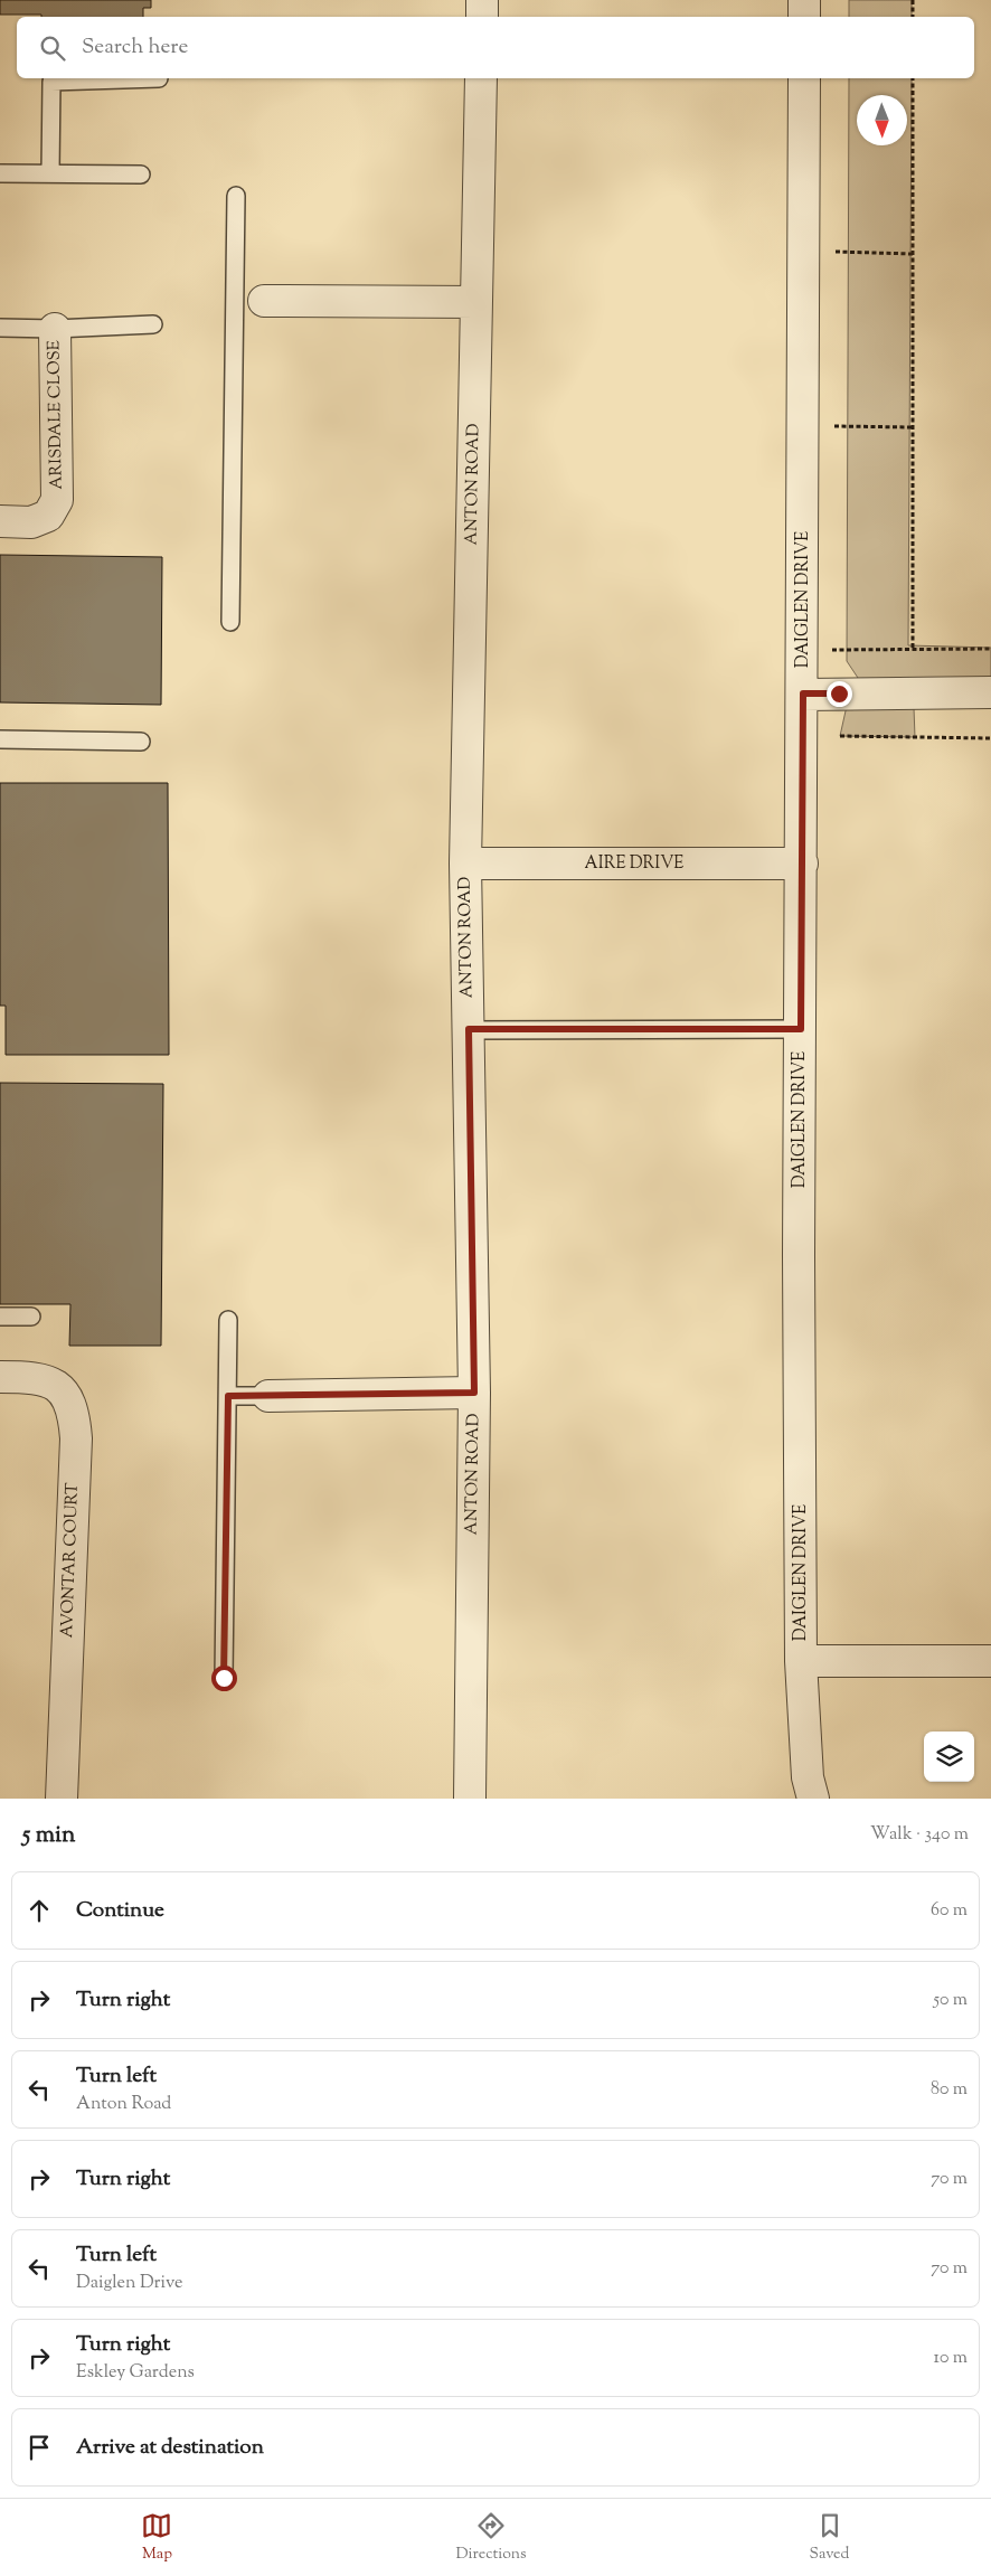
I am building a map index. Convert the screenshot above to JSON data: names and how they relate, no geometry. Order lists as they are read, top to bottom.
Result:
{
  "streets": {
    "street": [
      "ARISDALE CLOSE",
      "ANTON ROAD",
      "DAIGLEN DRIVE",
      "AIRE DRIVE",
      "AVONTAR COURT"
    ]
  },
  "crossings": [
    ["ANTON ROAD", "AIRE DRIVE"],
    ["DAIGLEN DRIVE", "AIRE DRIVE"]
  ],
  "north": "bottom",
  "page": {
    "search": "Search here",
    "heading": ["5 min", "Walk · 340 m"],
    "list": [
      ["Continue", "60 m"],
      ["Turn right", "50 m"],
      ["Turn left", "Anton Road", "80 m"],
      ["Turn right", "70 m"],
      ["Turn left", "Daiglen Drive", "70 m"],
      ["Turn right", "Eskley Gardens", "10 m"],
      "Arrive at destination"
    ],
    "nav": ["Map", "Directions", "Saved"]
  }
}
